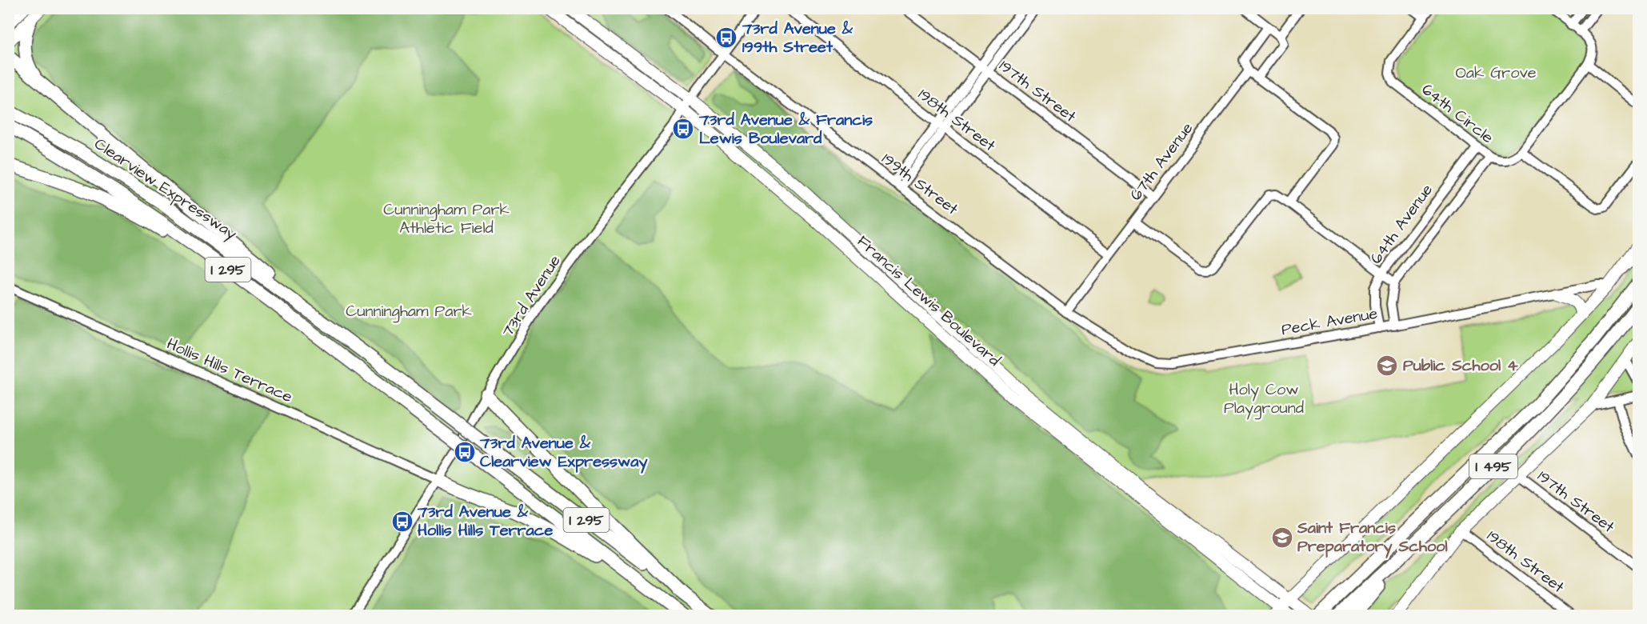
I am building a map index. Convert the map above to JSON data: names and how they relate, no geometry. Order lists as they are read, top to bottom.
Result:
{
  "streets": {
    "highway": ["Clearview Expressway", "I 295", "I 495"],
    "main road": ["Francis Lewis Boulevard"],
    "street": [
      "197th Street",
      "64th Circle",
      "198th Street",
      "67th Avenue",
      "199th Street",
      "64th Avenue",
      "73rd Avenue",
      "Peck Avenue",
      "Hollis Hills Terrace"
    ]
  },
  "crossings": [
    ["197th Street", "67th Avenue"],
    ["64th Circle", "64th Avenue"],
    ["198th Street", "67th Avenue"],
    ["67th Avenue", "199th Street"],
    ["67th Avenue", "Peck Avenue"],
    ["199th Street", "73rd Avenue"],
    ["199th Street", "Peck Avenue"],
    ["64th Avenue", "Peck Avenue"],
    ["73rd Avenue", "Francis Lewis Boulevard"],
    ["73rd Avenue", "Hollis Hills Terrace"]
  ],
  "parks": [
    "Oak Grove",
    "Cunningham Park Athletic Field",
    "Cunningham Park",
    "Holy Cow Playground"
  ],
  "places": {
    "bus stop": [
      "73rd Avenue & 199th Street",
      "73rd Avenue & Francis Lewis Boulevard",
      "73rd Avenue & Clearview Expressway",
      "73rd Avenue & Hollis Hills Terrace"
    ],
    "school or university": ["Public School 4", "Saint Francis Preparatory School"]
  }
}
